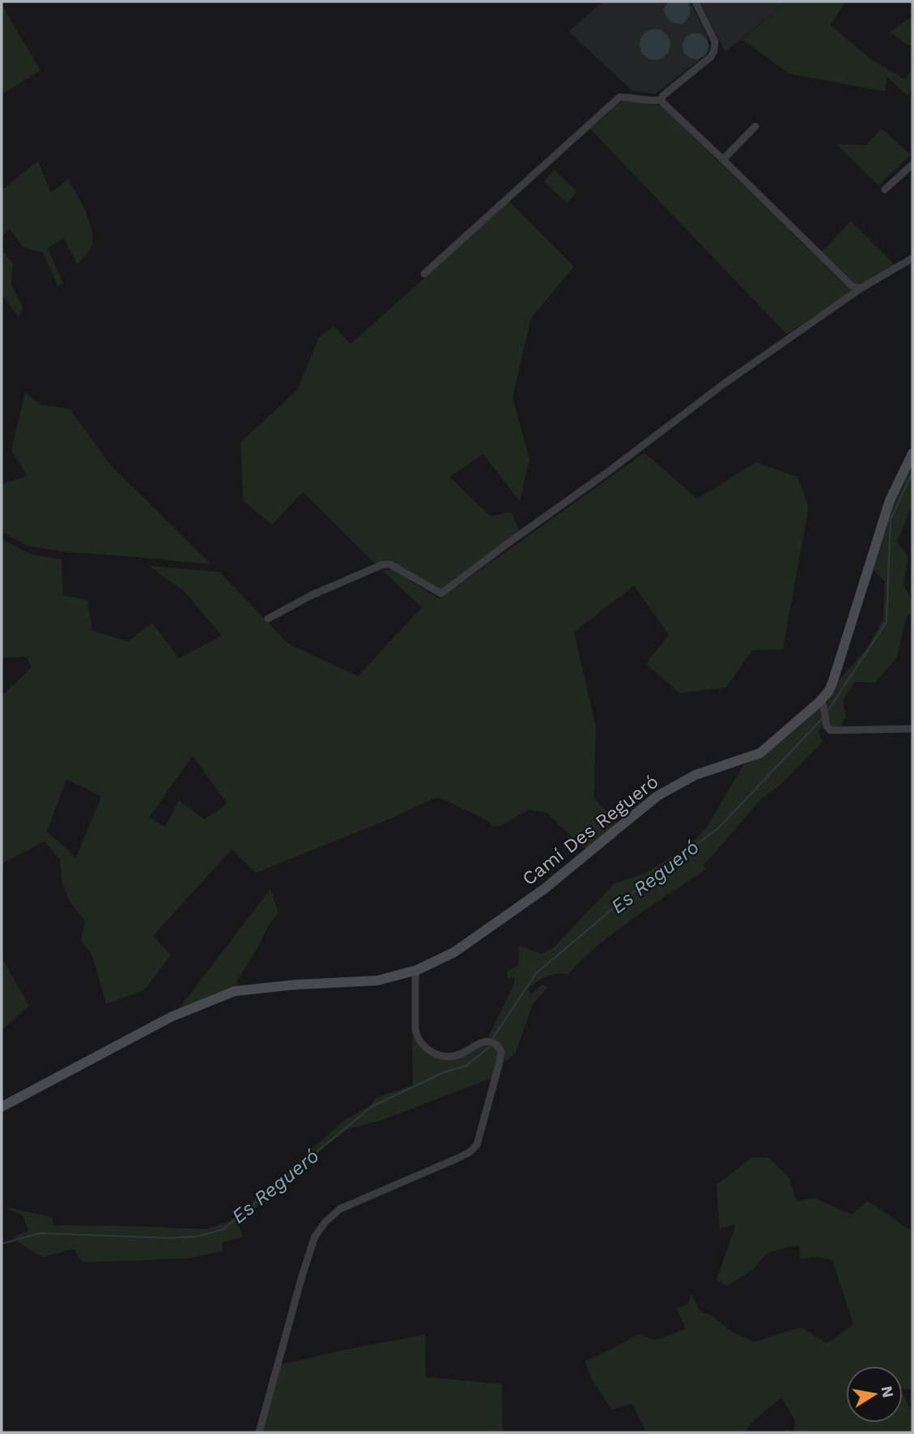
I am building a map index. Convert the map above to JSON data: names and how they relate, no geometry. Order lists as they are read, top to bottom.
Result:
{
  "streets": {
    "street": ["Camí Des Regueró"]
  },
  "water": ["Es Regueró"],
  "north": "right"
}
